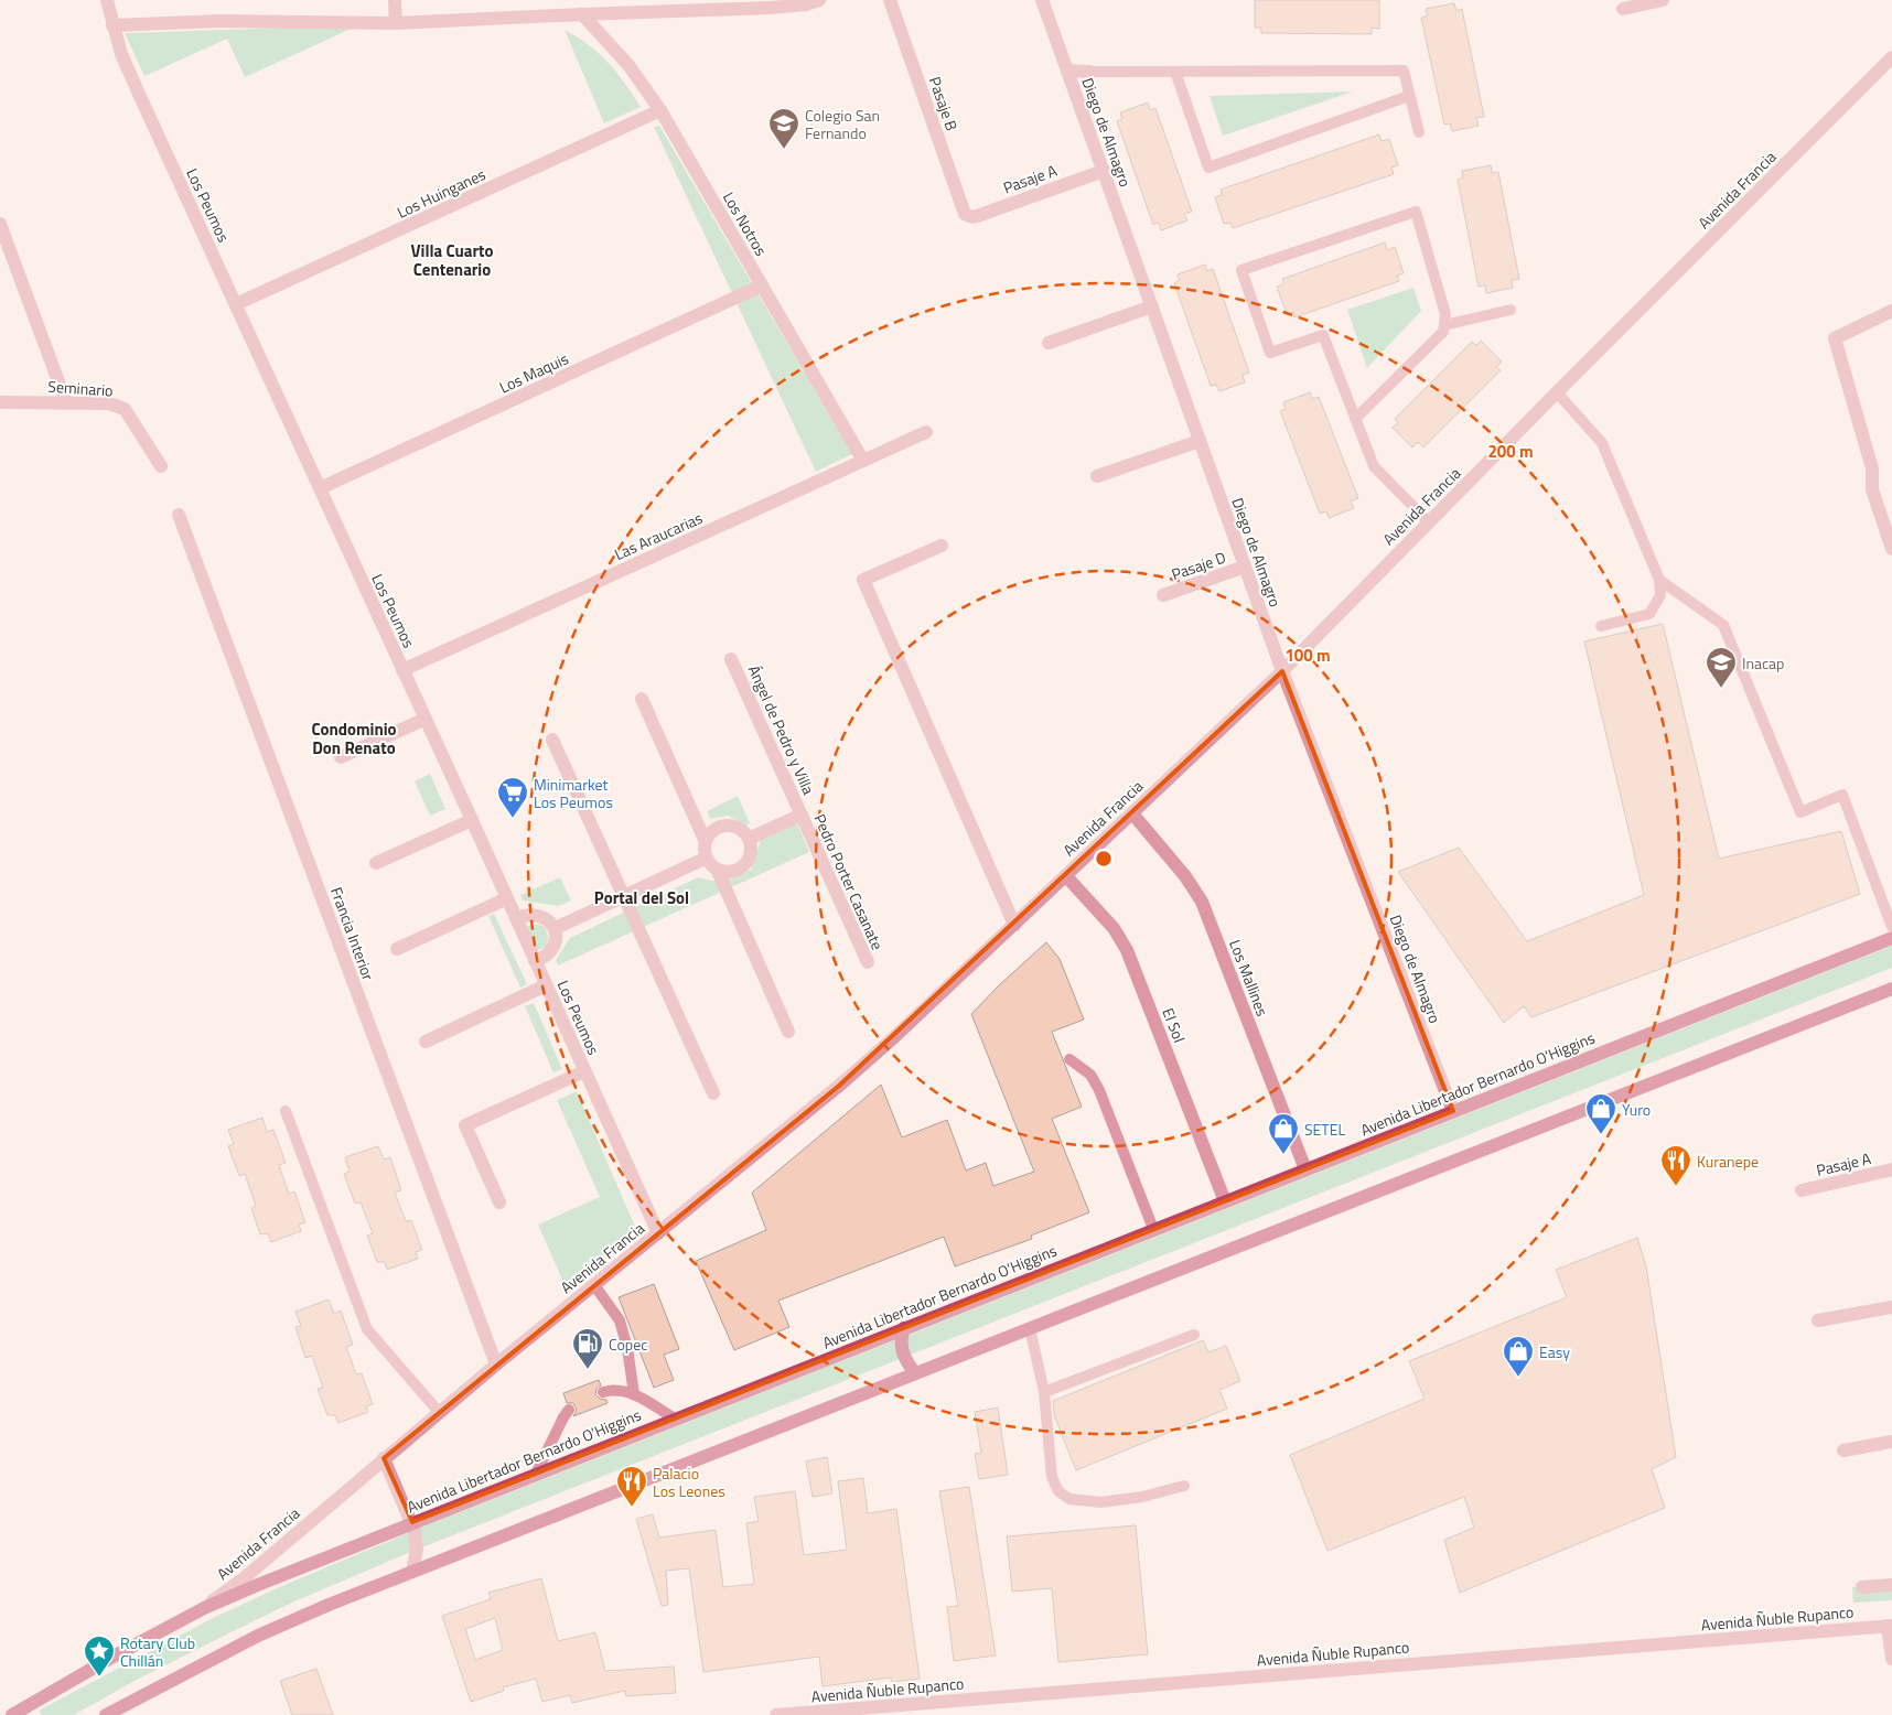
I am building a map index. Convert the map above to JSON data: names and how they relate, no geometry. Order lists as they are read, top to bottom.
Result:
{
  "streets": {
    "main road": ["Avenida Libertador Bernardo O'Higgins"],
    "street": [
      "Pasaje B",
      "Diego de Almagro",
      "Pasaje A",
      "Avenida Francia",
      "Los Huinganes",
      "Los Peumos",
      "Los Notros",
      "Los Maquis",
      "Seminario",
      "Las Araucarias",
      "Pasaje D",
      "Ángel de Pedro y Villa",
      "Pedro Porter Casanate",
      "Francia Interior",
      "Los Mallines",
      "El Sol",
      "Avenida Ñuble Rupanco"
    ]
  },
  "crossings": [
    ["Pasaje B", "Pasaje A"],
    ["Diego de Almagro", "Pasaje A"],
    ["Diego de Almagro", "Avenida Francia"],
    ["Diego de Almagro", "Pasaje D"],
    ["Diego de Almagro", "Avenida Libertador Bernardo O'Higgins"],
    ["Avenida Francia", "Los Peumos"],
    ["Avenida Francia", "Francia Interior"],
    ["Avenida Francia", "Los Mallines"],
    ["Avenida Francia", "El Sol"],
    ["Avenida Francia", "Avenida Libertador Bernardo O'Higgins"],
    ["Los Huinganes", "Los Peumos"],
    ["Los Huinganes", "Los Notros"],
    ["Los Peumos", "Los Maquis"],
    ["Los Peumos", "Las Araucarias"],
    ["Los Notros", "Los Maquis"],
    ["Los Notros", "Las Araucarias"],
    ["Ángel de Pedro y Villa", "Pedro Porter Casanate"],
    ["Los Mallines", "Avenida Libertador Bernardo O'Higgins"],
    ["El Sol", "Avenida Libertador Bernardo O'Higgins"]
  ],
  "districts": ["Villa Cuarto Centenario", "Condominio Don Renato", "Portal del Sol"],
  "places": {
    "school or university": ["Colegio San Fernando", "Inacap"],
    "supermarket": ["Minimarket Los Peumos"],
    "shop": ["Yuro", "SETEL", "Easy"],
    "restaurant": ["Kuranepe", "Palacio Los Leones"],
    "fuel station": ["Copec"],
    "place": ["Rotary Club Chillán"]
  },
  "rings": ["200 m", "100 m"]
}
